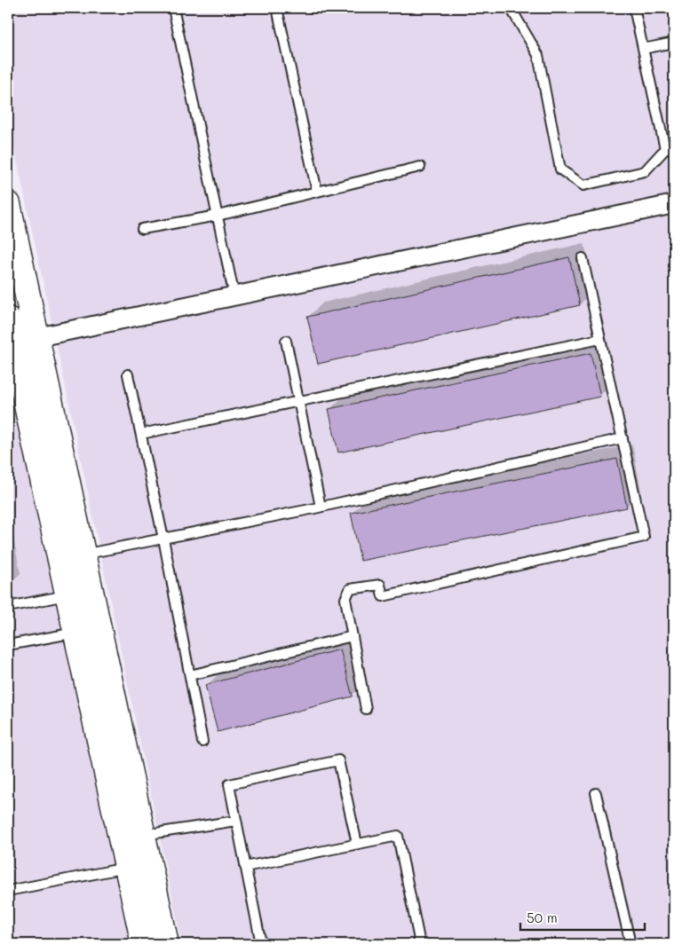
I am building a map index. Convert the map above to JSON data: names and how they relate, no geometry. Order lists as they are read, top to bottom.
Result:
{
  "scale_bar": "50 m"
}
